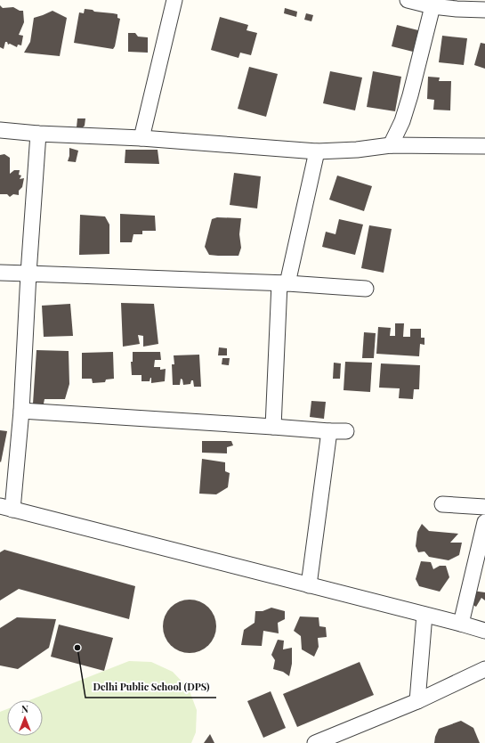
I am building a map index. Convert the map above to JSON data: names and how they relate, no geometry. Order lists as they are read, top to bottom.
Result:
{
  "places": ["Delhi Public School (DPS)"],
  "north": "top"
}
